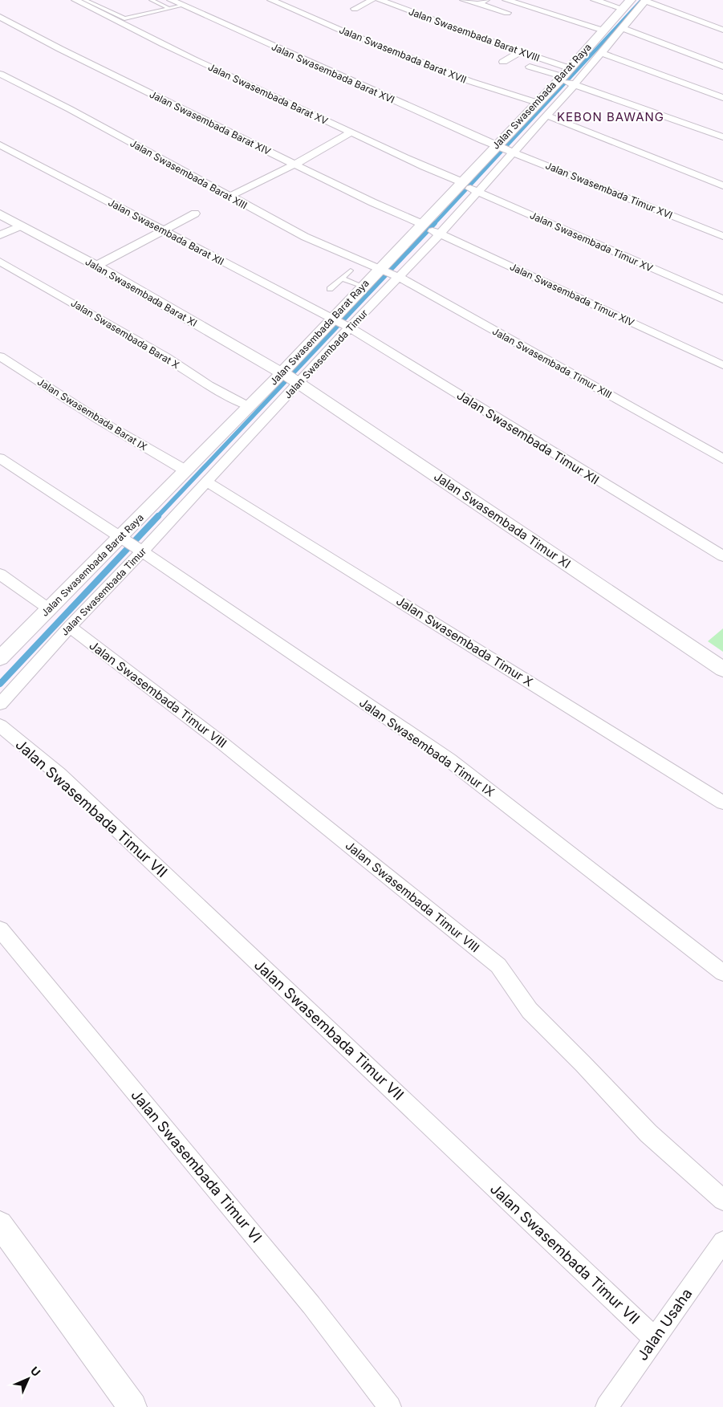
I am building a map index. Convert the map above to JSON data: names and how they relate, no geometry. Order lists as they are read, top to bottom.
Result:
{
  "streets": {
    "street": [
      "Jalan Swasembada Barat XVIII",
      "Jalan Swasembada Barat XVII",
      "Jalan Swasembada Barat XVI",
      "Jalan Swasembada Barat XV",
      "Jalan Swasembada Barat Raya",
      "Jalan Swasembada Barat XIV",
      "Jalan Swasembada Barat XIII",
      "Jalan Swasembada Timur XVI",
      "Jalan Swasembada Barat XII",
      "Jalan Swasembada Timur XV",
      "Jalan Swasembada Barat XI",
      "Jalan Swasembada Timur XIV",
      "Jalan Swasembada Barat X",
      "Jalan Swasembada Timur",
      "Jalan Swasembada Timur XIII",
      "Jalan Swasembada Barat IX",
      "Jalan Swasembada Timur XII",
      "Jalan Swasembada Timur XI",
      "Jalan Swasembada Timur X",
      "Jalan Swasembada Timur VIII",
      "Jalan Swasembada Timur IX",
      "Jalan Swasembada Timur VII",
      "Jalan Swasembada Timur VI",
      "Jalan Usaha"
    ]
  },
  "crossings": [
    ["Jalan Swasembada Barat XVIII", "Jalan Swasembada Barat Raya"],
    ["Jalan Swasembada Barat XVIII", "Jalan Swasembada Timur"],
    ["Jalan Swasembada Barat XVII", "Jalan Swasembada Barat Raya"],
    ["Jalan Swasembada Barat XVI", "Jalan Swasembada Barat Raya"],
    ["Jalan Swasembada Barat XVI", "Jalan Swasembada Timur XVI"],
    ["Jalan Swasembada Barat XV", "Jalan Swasembada Barat Raya"],
    ["Jalan Swasembada Barat XV", "Jalan Swasembada Timur XV"],
    ["Jalan Swasembada Barat Raya", "Jalan Swasembada Barat XIV"],
    ["Jalan Swasembada Barat Raya", "Jalan Swasembada Barat XIII"],
    ["Jalan Swasembada Barat Raya", "Jalan Swasembada Timur XVI"],
    ["Jalan Swasembada Barat Raya", "Jalan Swasembada Barat XII"],
    ["Jalan Swasembada Barat Raya", "Jalan Swasembada Timur XV"],
    ["Jalan Swasembada Barat Raya", "Jalan Swasembada Barat XI"],
    ["Jalan Swasembada Barat Raya", "Jalan Swasembada Timur XIV"],
    ["Jalan Swasembada Barat Raya", "Jalan Swasembada Barat X"],
    ["Jalan Swasembada Barat Raya", "Jalan Swasembada Timur"],
    ["Jalan Swasembada Barat Raya", "Jalan Swasembada Timur XIII"],
    ["Jalan Swasembada Barat Raya", "Jalan Swasembada Barat IX"],
    ["Jalan Swasembada Barat Raya", "Jalan Swasembada Timur XII"],
    ["Jalan Swasembada Barat Raya", "Jalan Swasembada Timur XI"],
    ["Jalan Swasembada Barat Raya", "Jalan Swasembada Timur IX"],
    ["Jalan Swasembada Barat XIV", "Jalan Swasembada Timur XIV"],
    ["Jalan Swasembada Barat XIII", "Jalan Swasembada Timur XIII"],
    ["Jalan Swasembada Timur XVI", "Jalan Swasembada Timur"],
    ["Jalan Swasembada Barat XII", "Jalan Swasembada Timur XII"],
    ["Jalan Swasembada Timur XV", "Jalan Swasembada Timur"],
    ["Jalan Swasembada Barat XI", "Jalan Swasembada Timur"],
    ["Jalan Swasembada Barat XI", "Jalan Swasembada Timur XI"],
    ["Jalan Swasembada Timur XIV", "Jalan Swasembada Timur"],
    ["Jalan Swasembada Timur", "Jalan Swasembada Timur XIII"],
    ["Jalan Swasembada Timur", "Jalan Swasembada Timur XII"],
    ["Jalan Swasembada Timur", "Jalan Swasembada Timur XI"],
    ["Jalan Swasembada Timur", "Jalan Swasembada Timur X"],
    ["Jalan Swasembada Timur", "Jalan Swasembada Timur VIII"],
    ["Jalan Swasembada Timur", "Jalan Swasembada Timur IX"],
    ["Jalan Swasembada Timur VII", "Jalan Usaha"]
  ],
  "districts": ["KEBON BAWANG"],
  "north": "top right"
}
